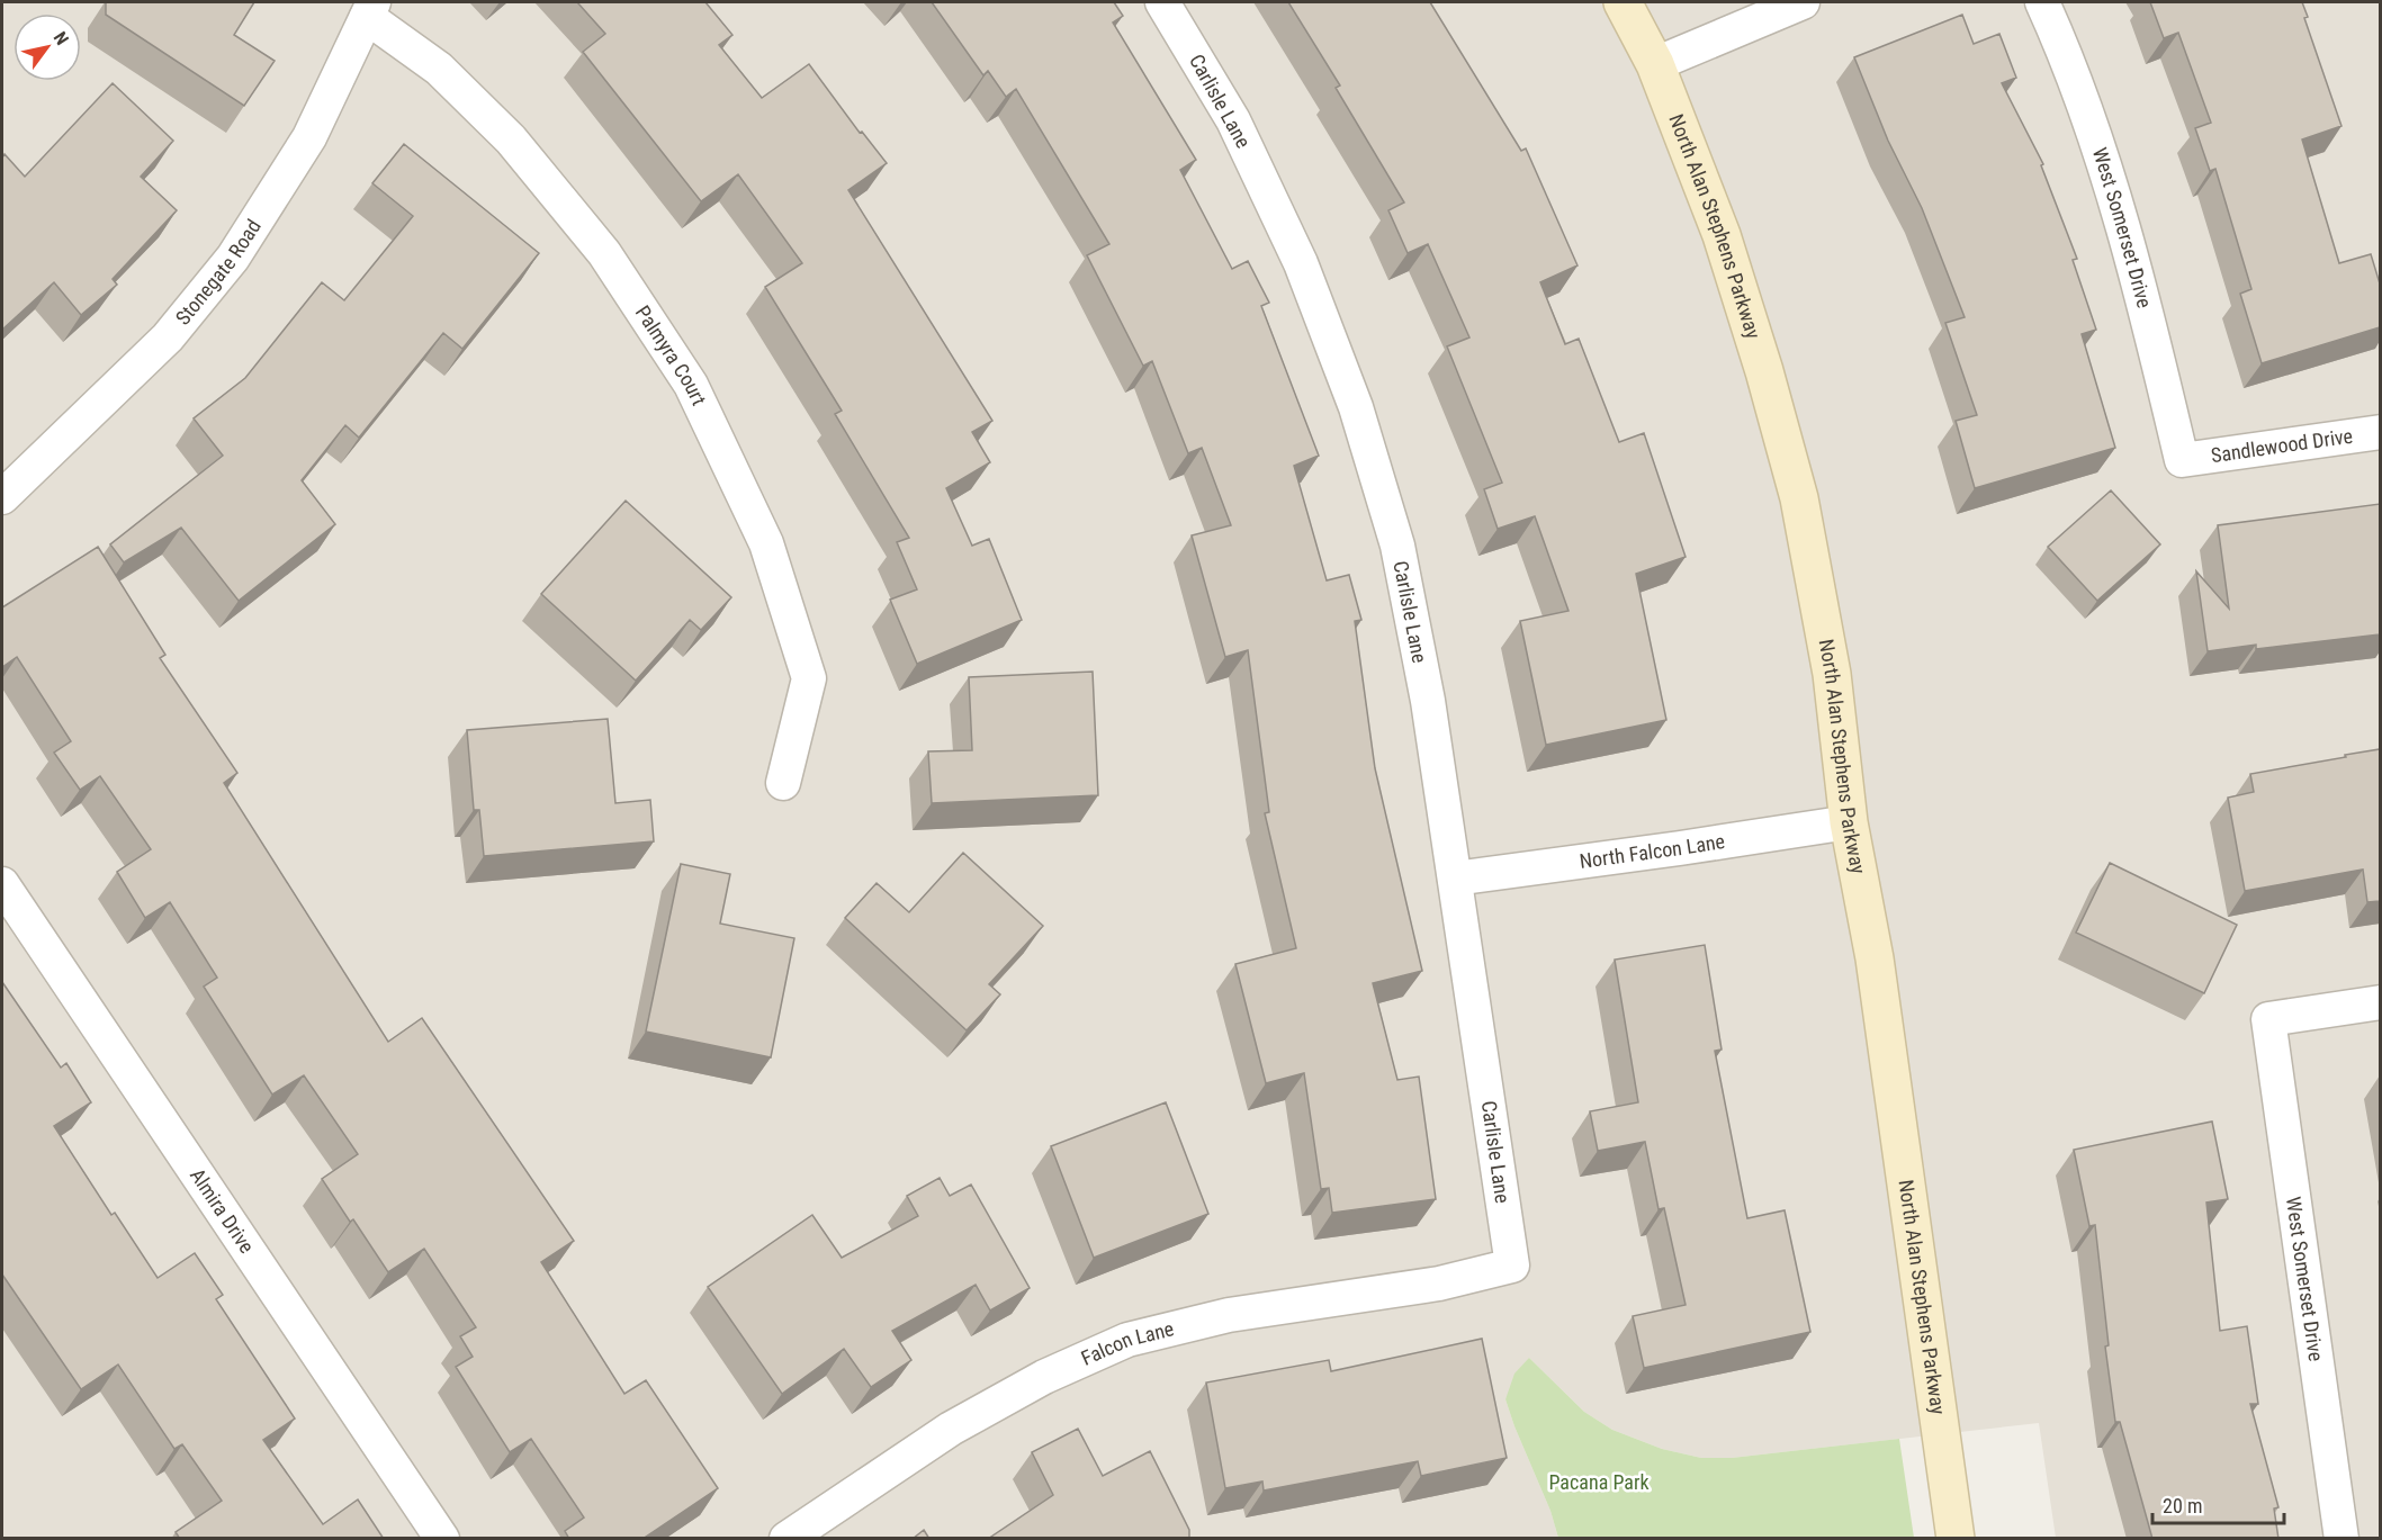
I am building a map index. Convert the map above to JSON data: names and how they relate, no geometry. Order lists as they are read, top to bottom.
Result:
{
  "streets": {
    "street": [
      "Carlisle Lane",
      "North Alan Stephens Parkway",
      "West Somerset Drive",
      "Stonegate Road",
      "Palmyra Court",
      "Sandlewood Drive",
      "North Falcon Lane",
      "Almira Drive",
      "Falcon Lane"
    ]
  },
  "crossings": [
    ["Carlisle Lane", "North Falcon Lane"],
    ["Carlisle Lane", "Falcon Lane"],
    ["North Alan Stephens Parkway", "North Falcon Lane"],
    ["West Somerset Drive", "Sandlewood Drive"],
    ["Stonegate Road", "Palmyra Court"]
  ],
  "parks": ["Pacana Park"],
  "scale_bar": "20 m",
  "north": "top right"
}
